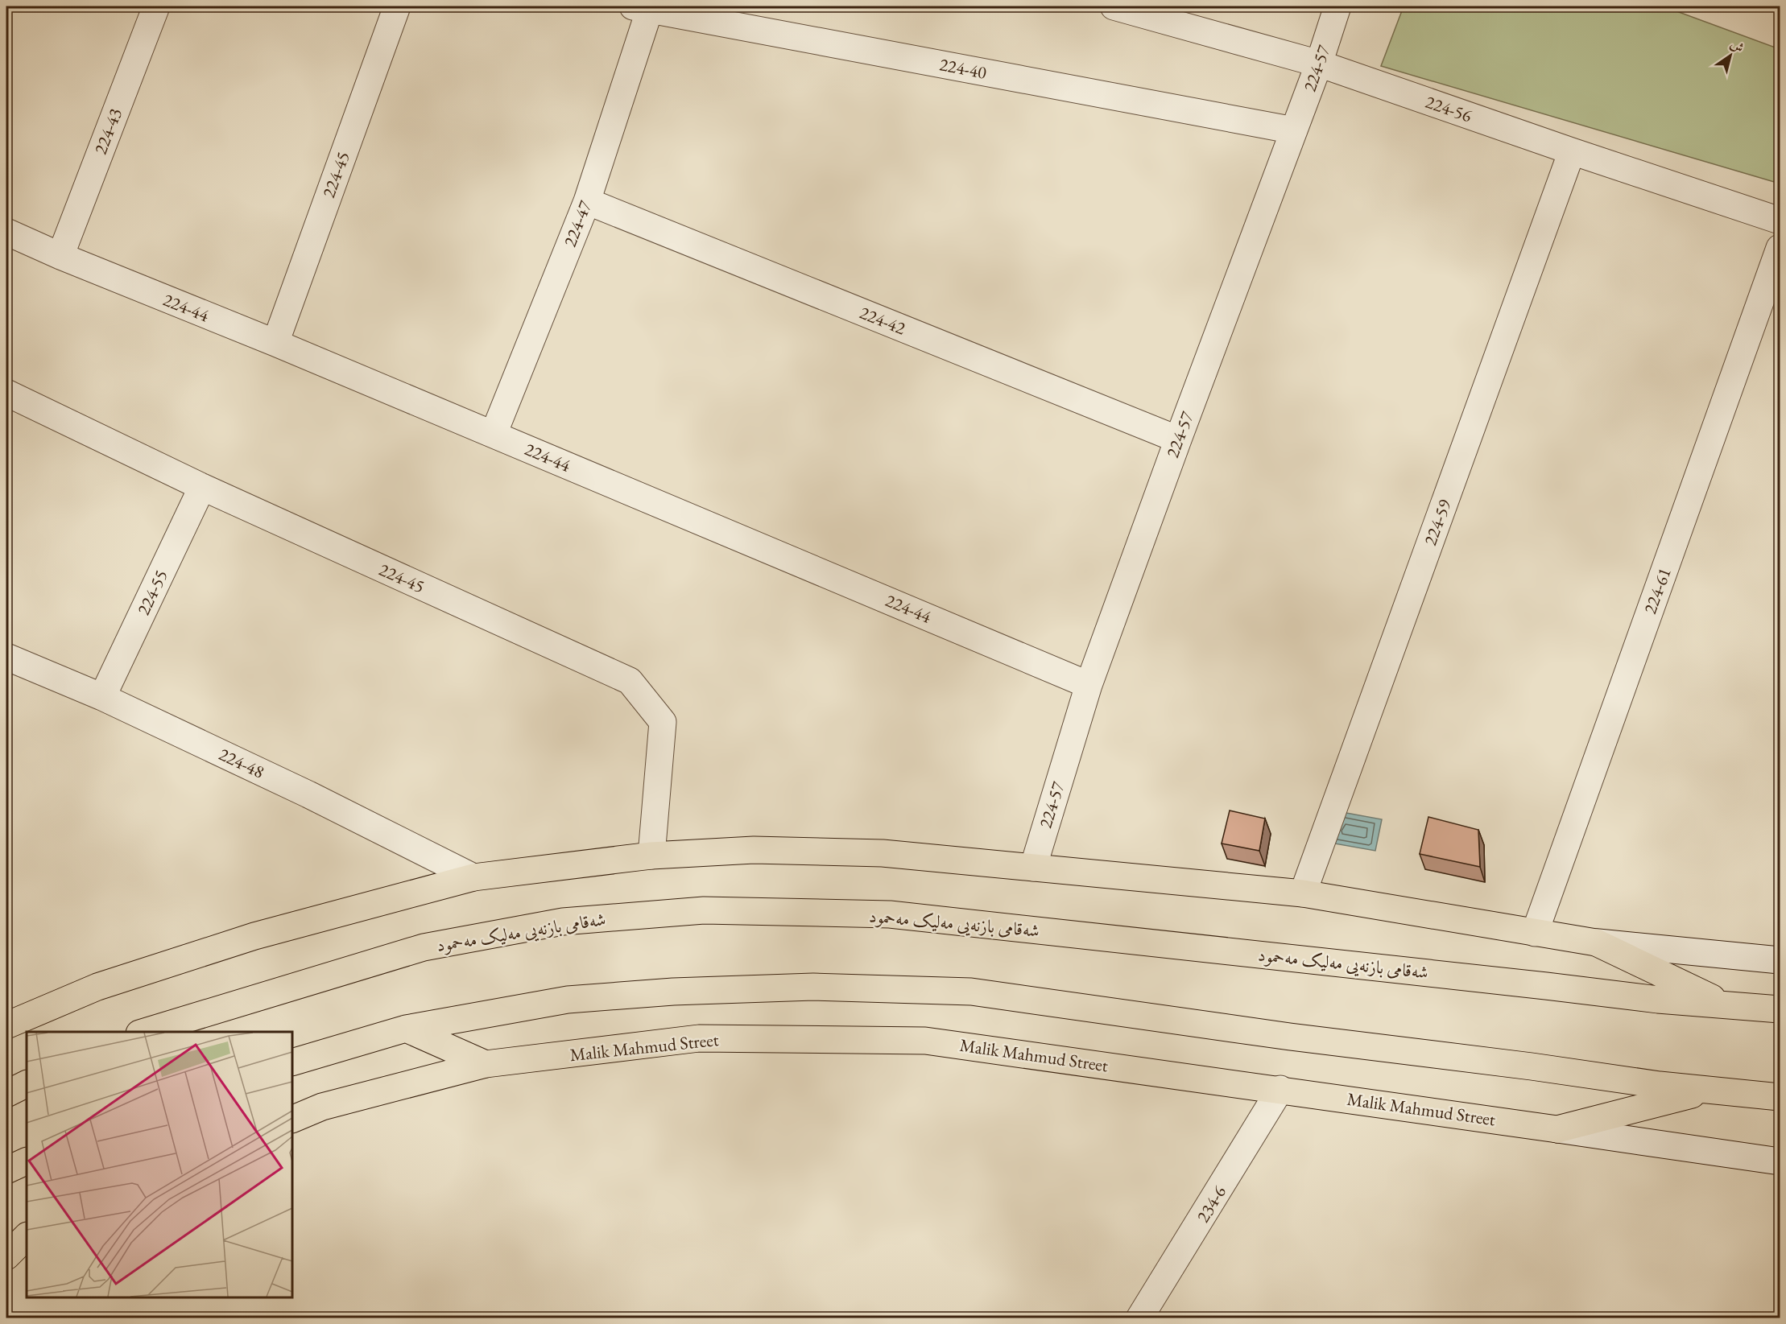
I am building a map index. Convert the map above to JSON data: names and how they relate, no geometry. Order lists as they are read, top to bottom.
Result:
{
  "streets": {
    "main road": ["شەقامی بازنەیی مەلیک مەحمود", "Malik Mahmud Street"],
    "street": [
      "224-40",
      "224-57",
      "224-56",
      "224-43",
      "224-45",
      "224-47",
      "224-44",
      "224-42",
      "224-59",
      "224-61",
      "224-55",
      "224-48",
      "234-6"
    ]
  },
  "crossings": [
    ["224-40", "224-57"],
    ["224-40", "224-47"],
    ["224-57", "224-56"],
    ["224-57", "224-44"],
    ["224-57", "224-42"],
    ["224-56", "224-59"],
    ["224-43", "224-44"],
    ["224-45", "224-44"],
    ["224-45", "224-55"],
    ["224-47", "224-44"],
    ["224-47", "224-42"],
    ["224-55", "224-48"],
    ["Malik Mahmud Street", "234-6"]
  ],
  "north": "top right"
}
